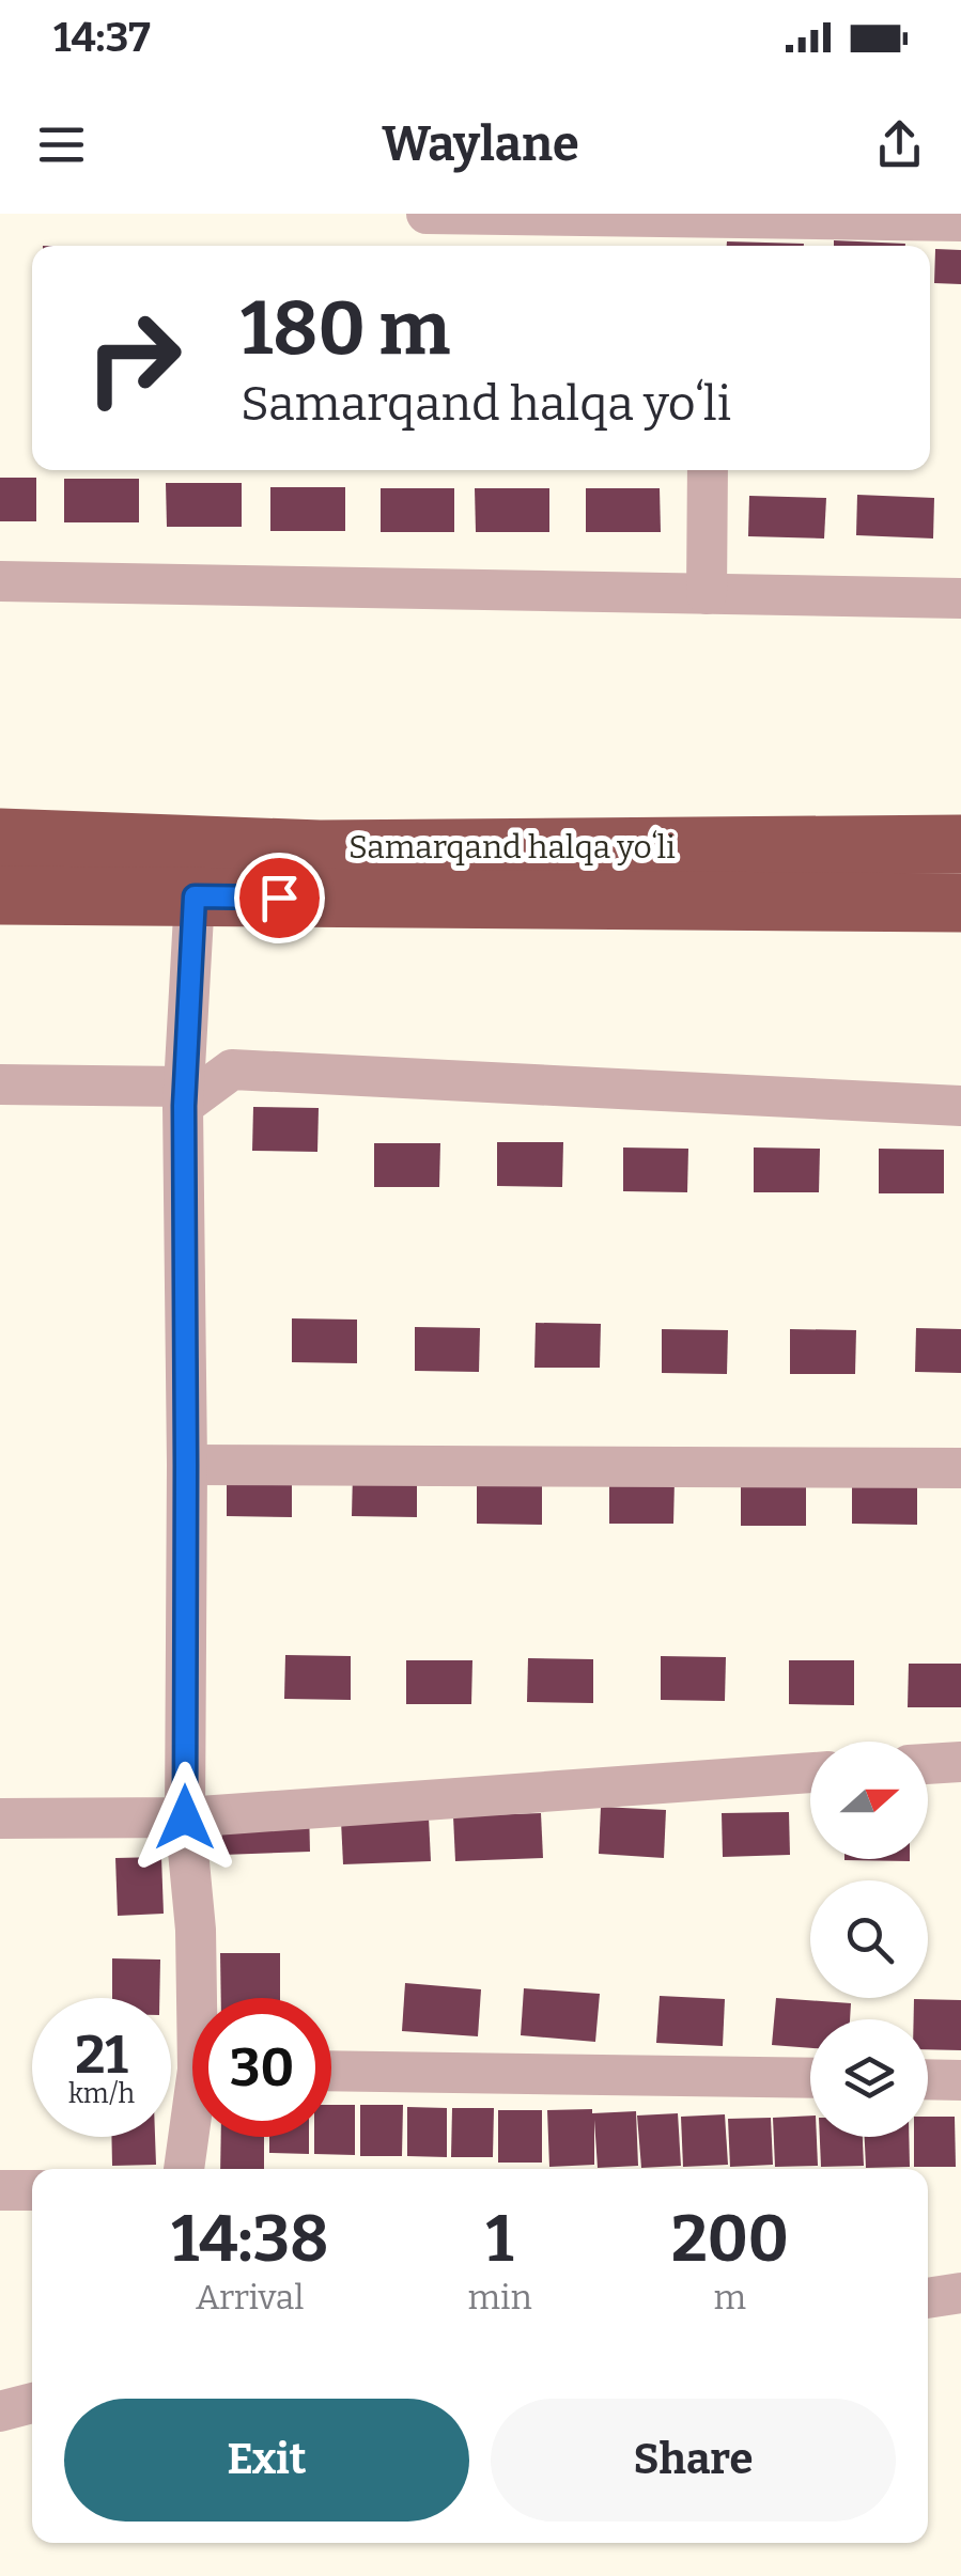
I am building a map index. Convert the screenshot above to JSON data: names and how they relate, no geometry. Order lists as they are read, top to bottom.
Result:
{
  "streets": {
    "highway": ["Samarqand halqa yoʻli"]
  },
  "north": "right",
  "page": {
    "status": "14:37",
    "header": "Waylane",
    "turn": ["180 m", "Samarqand halqa yoʻli"],
    "speed": "21 km/h",
    "limit": "30",
    "eta": [
      "14:38",
      "Arrival",
      "1",
      "min",
      "200",
      "m"
    ],
    "buttons": ["Exit", "Share"]
  }
}
